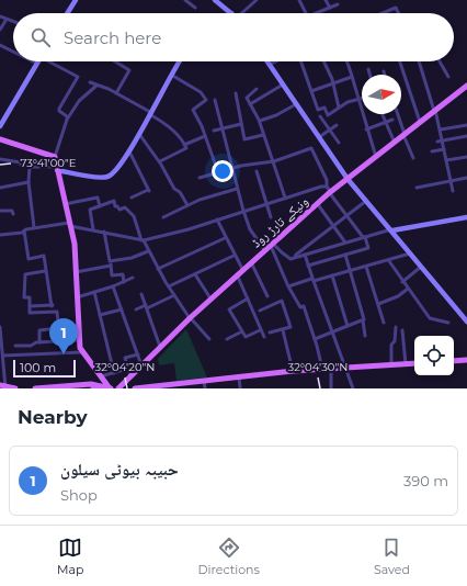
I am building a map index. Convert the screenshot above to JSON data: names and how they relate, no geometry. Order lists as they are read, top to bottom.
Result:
{
  "streets": {
    "main road": ["ونیکے تارڑ روڈ"]
  },
  "scale_bar": "100 m",
  "north": "right",
  "page": {
    "search": "Search here",
    "pins": "1",
    "scale": "100 m",
    "heading": "Nearby",
    "list": [
      {
        "mark": "1",
        "name": "حبیبہ بیوٹی سیلون",
        "note": "Shop",
        "value": "390 m"
      }
    ],
    "nav": ["Map", "Directions", "Saved"]
  },
  "coordinates": ["73°41'00\"E", "32°04'20\"N", "32°04'30\"N"]
}
